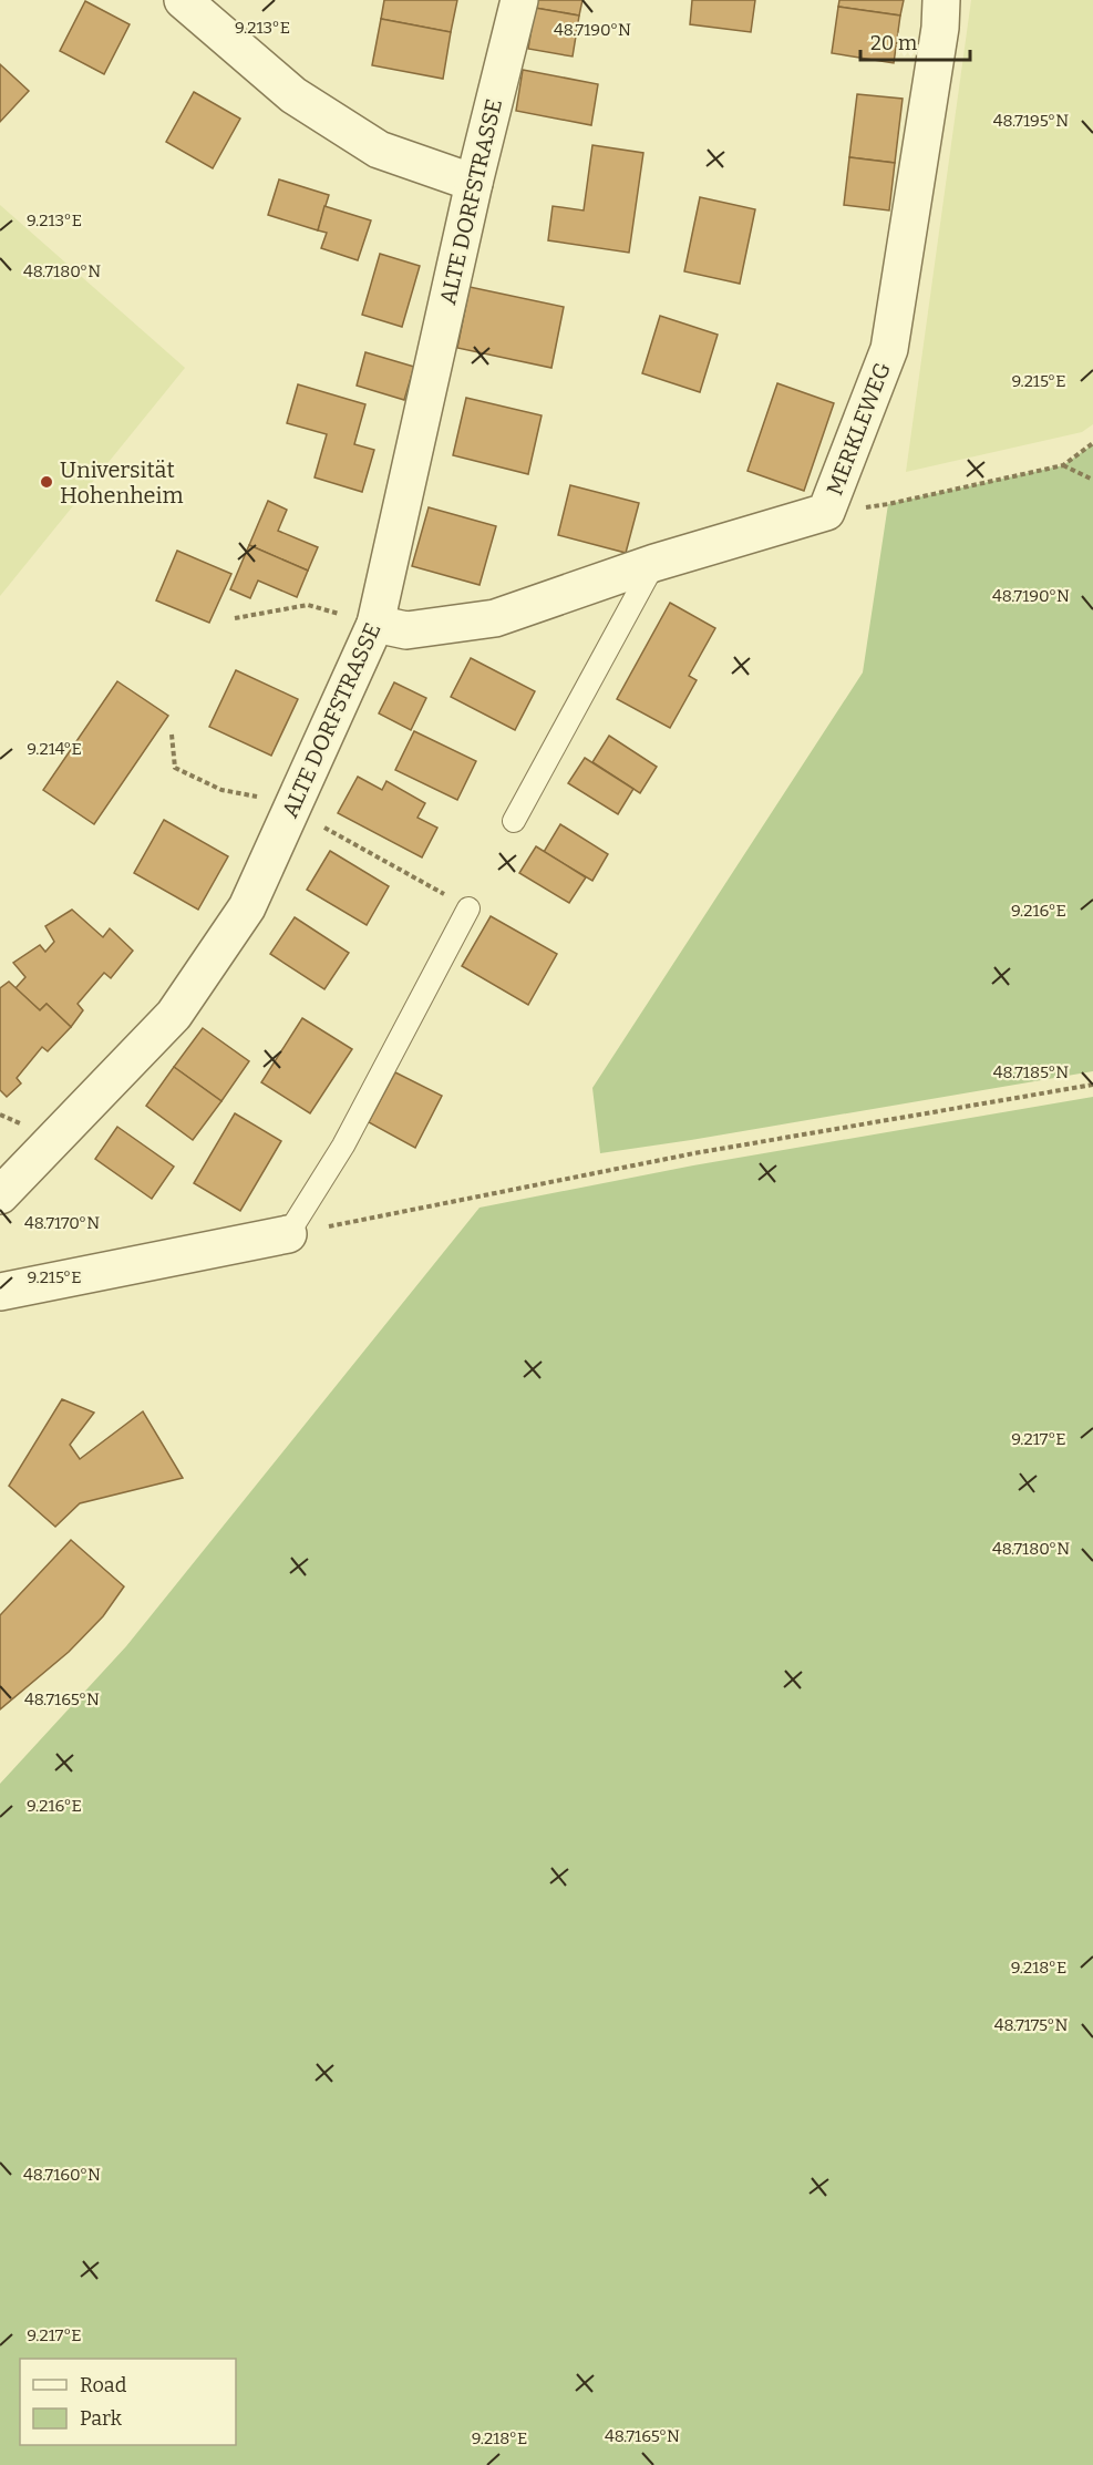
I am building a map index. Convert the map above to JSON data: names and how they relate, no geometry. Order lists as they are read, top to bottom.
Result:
{
  "streets": {
    "street": ["ALTE DORFSTRASSE", "MERKLEWEG"]
  },
  "crossings": [
    ["ALTE DORFSTRASSE", "MERKLEWEG"]
  ],
  "places": ["Universität Hohenheim"],
  "legend": ["Road", "Park"],
  "scale_bar": "20 m",
  "coordinates": [
    "9.213°E",
    "48.7190°N",
    "48.7195°N",
    "48.7180°N",
    "9.215°E",
    "9.214°E",
    "9.216°E",
    "48.7185°N",
    "48.7170°N",
    "9.217°E",
    "48.7165°N",
    "9.218°E",
    "48.7175°N",
    "48.7160°N"
  ]
}
